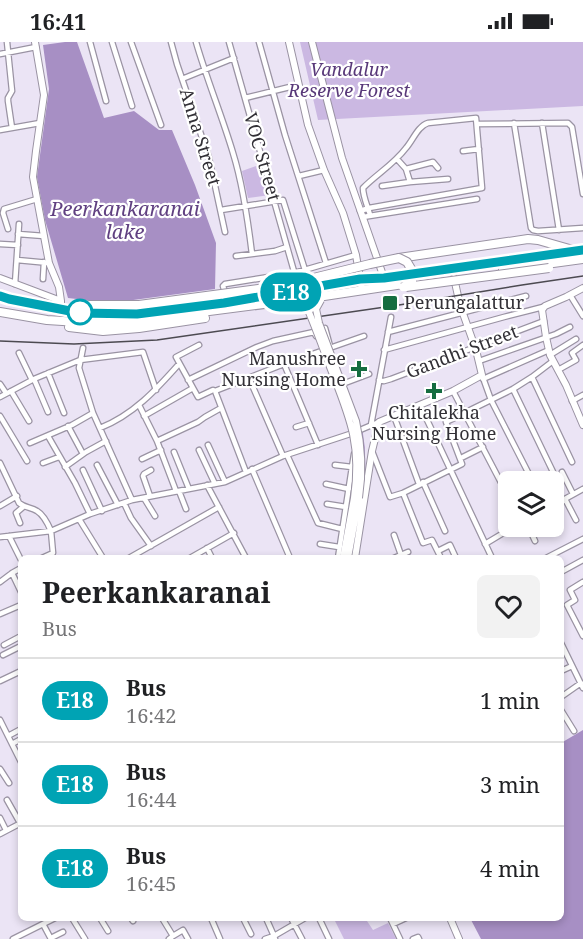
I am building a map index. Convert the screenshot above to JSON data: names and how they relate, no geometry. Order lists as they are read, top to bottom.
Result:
{
  "streets": {
    "street": ["Anna Street", "VOC Street", "Gandhi Street"]
  },
  "water": ["Peerkankaranai lake"],
  "parks": ["Vandalur Reserve Forest"],
  "places": {
    "transit": ["Perungalattur"],
    "health": ["Manushree Nursing Home", "Chitalekha Nursing Home"]
  },
  "lines": ["bus line E18"],
  "page": {
    "status": "16:41",
    "on_map": "E18",
    "heading": ["Peerkankaranai", "Bus"],
    "list": [
      {
        "mark": "E18",
        "name": "Bus",
        "note": "16:42",
        "value": "1 min"
      },
      {
        "mark": "E18",
        "name": "Bus",
        "note": "16:44",
        "value": "3 min"
      },
      {
        "mark": "E18",
        "name": "Bus",
        "note": "16:45",
        "value": "4 min"
      }
    ]
  }
}
